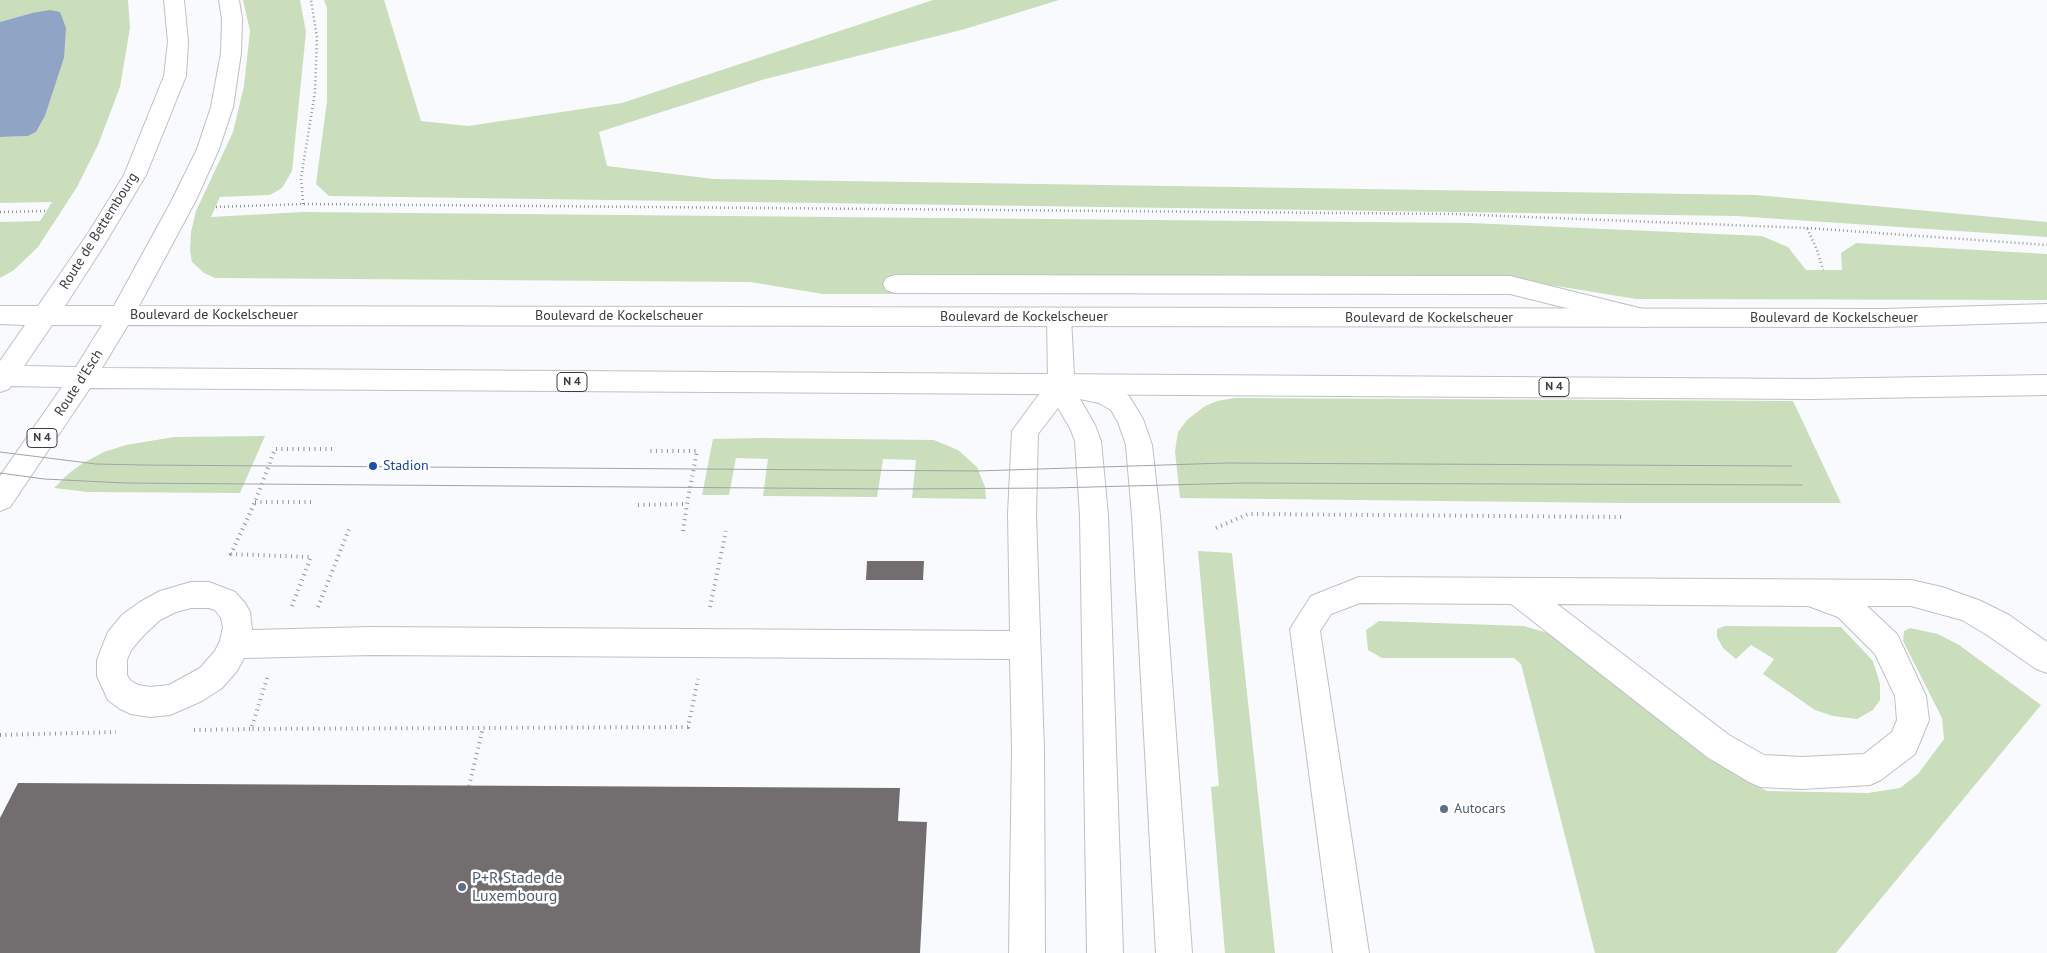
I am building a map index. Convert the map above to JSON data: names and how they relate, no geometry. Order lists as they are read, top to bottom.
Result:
{
  "streets": {
    "main road": [
      "Route de Bettembourg",
      "Boulevard de Kockelscheuer",
      "N 4",
      "Route d'Esch"
    ]
  },
  "crossings": [
    ["Route de Bettembourg", "Boulevard de Kockelscheuer"],
    ["Route de Bettembourg", "N 4"],
    ["Boulevard de Kockelscheuer", "N 4"],
    ["Boulevard de Kockelscheuer", "Route d'Esch"],
    ["N 4", "Route d'Esch"]
  ],
  "places": ["Stadion", "Autocars", "P+R Stade de Luxembourg"]
}
